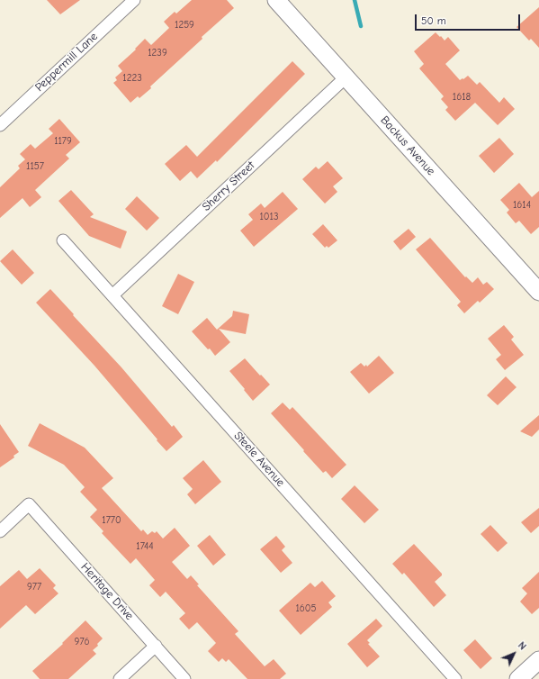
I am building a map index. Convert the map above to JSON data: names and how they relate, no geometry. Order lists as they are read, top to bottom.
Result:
{
  "streets": {
    "street": [
      "Peppermill Lane",
      "Backus Avenue",
      "Sherry Street",
      "Steele Avenue",
      "Heritage Drive"
    ]
  },
  "crossings": [
    ["Backus Avenue", "Sherry Street"],
    ["Sherry Street", "Steele Avenue"]
  ],
  "house_numbers": [
    "1259",
    "1239",
    "1223",
    "1618",
    "1179",
    "1157",
    "1614",
    "1013",
    "1770",
    "1744",
    "977",
    "1605",
    "976"
  ],
  "scale_bar": "50 m",
  "north": "top right"
}
